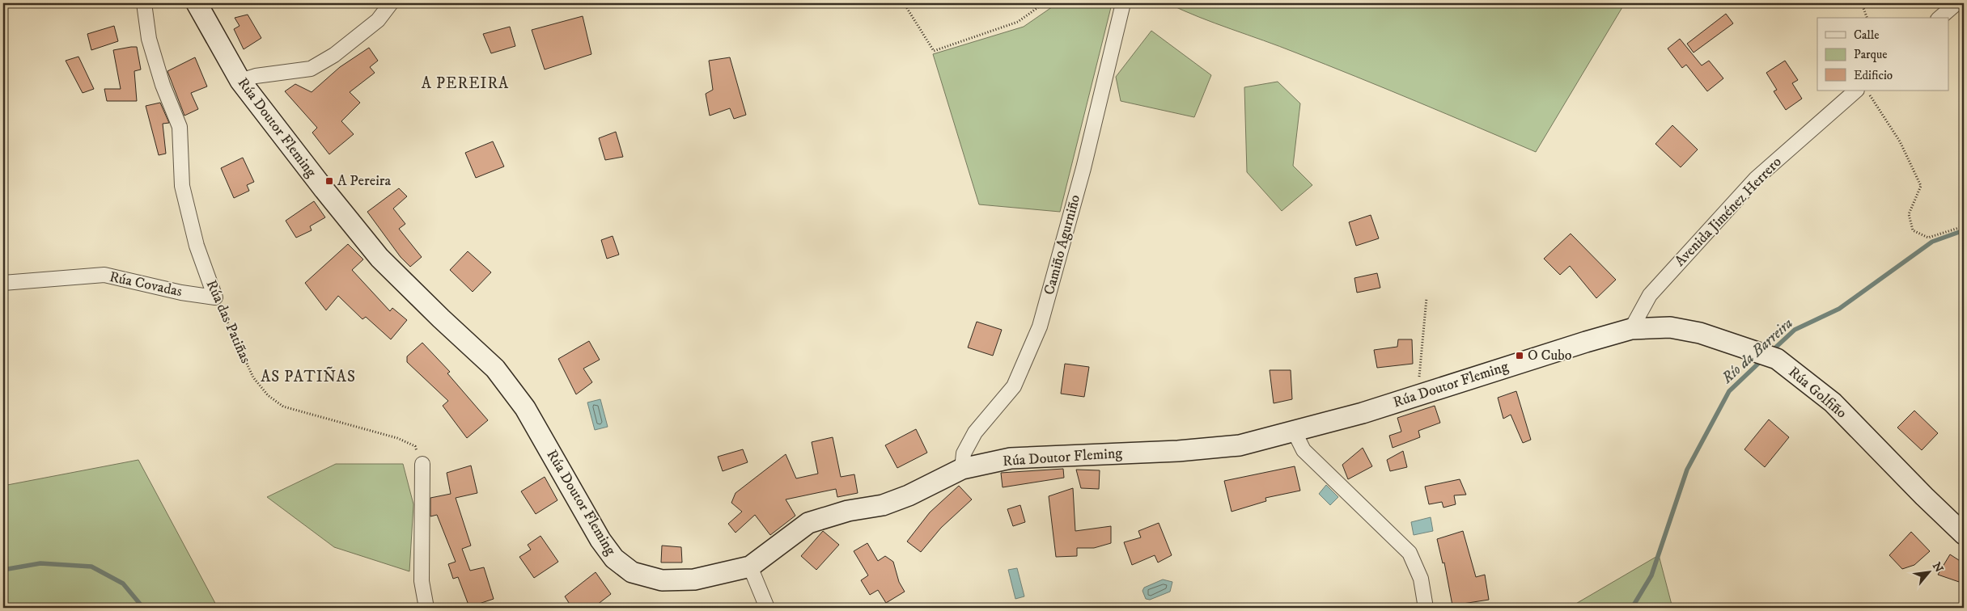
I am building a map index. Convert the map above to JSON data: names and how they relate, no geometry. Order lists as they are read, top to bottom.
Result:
{
  "streets": {
    "main road": ["Rúa Doutor Fleming", "Rúa Golfiño"],
    "street": [
      "Avenida Jiménez Herrero",
      "Camiño Agurniño",
      "Rúa Covadas",
      "Rúa das Patiñas"
    ]
  },
  "crossings": [
    ["Rúa Doutor Fleming", "Avenida Jiménez Herrero"],
    ["Rúa Doutor Fleming", "Camiño Agurniño"],
    ["Rúa Doutor Fleming", "Rúa Golfiño"],
    ["Avenida Jiménez Herrero", "Rúa Golfiño"],
    ["Rúa Covadas", "Rúa das Patiñas"]
  ],
  "districts": ["A PEREIRA", "AS PATIÑAS"],
  "water": ["Río da Barreira"],
  "places": {
    "transit": ["A Pereira", "O Cubo"]
  },
  "legend": ["Calle", "Parque", "Edificio"],
  "north": "top right"
}
